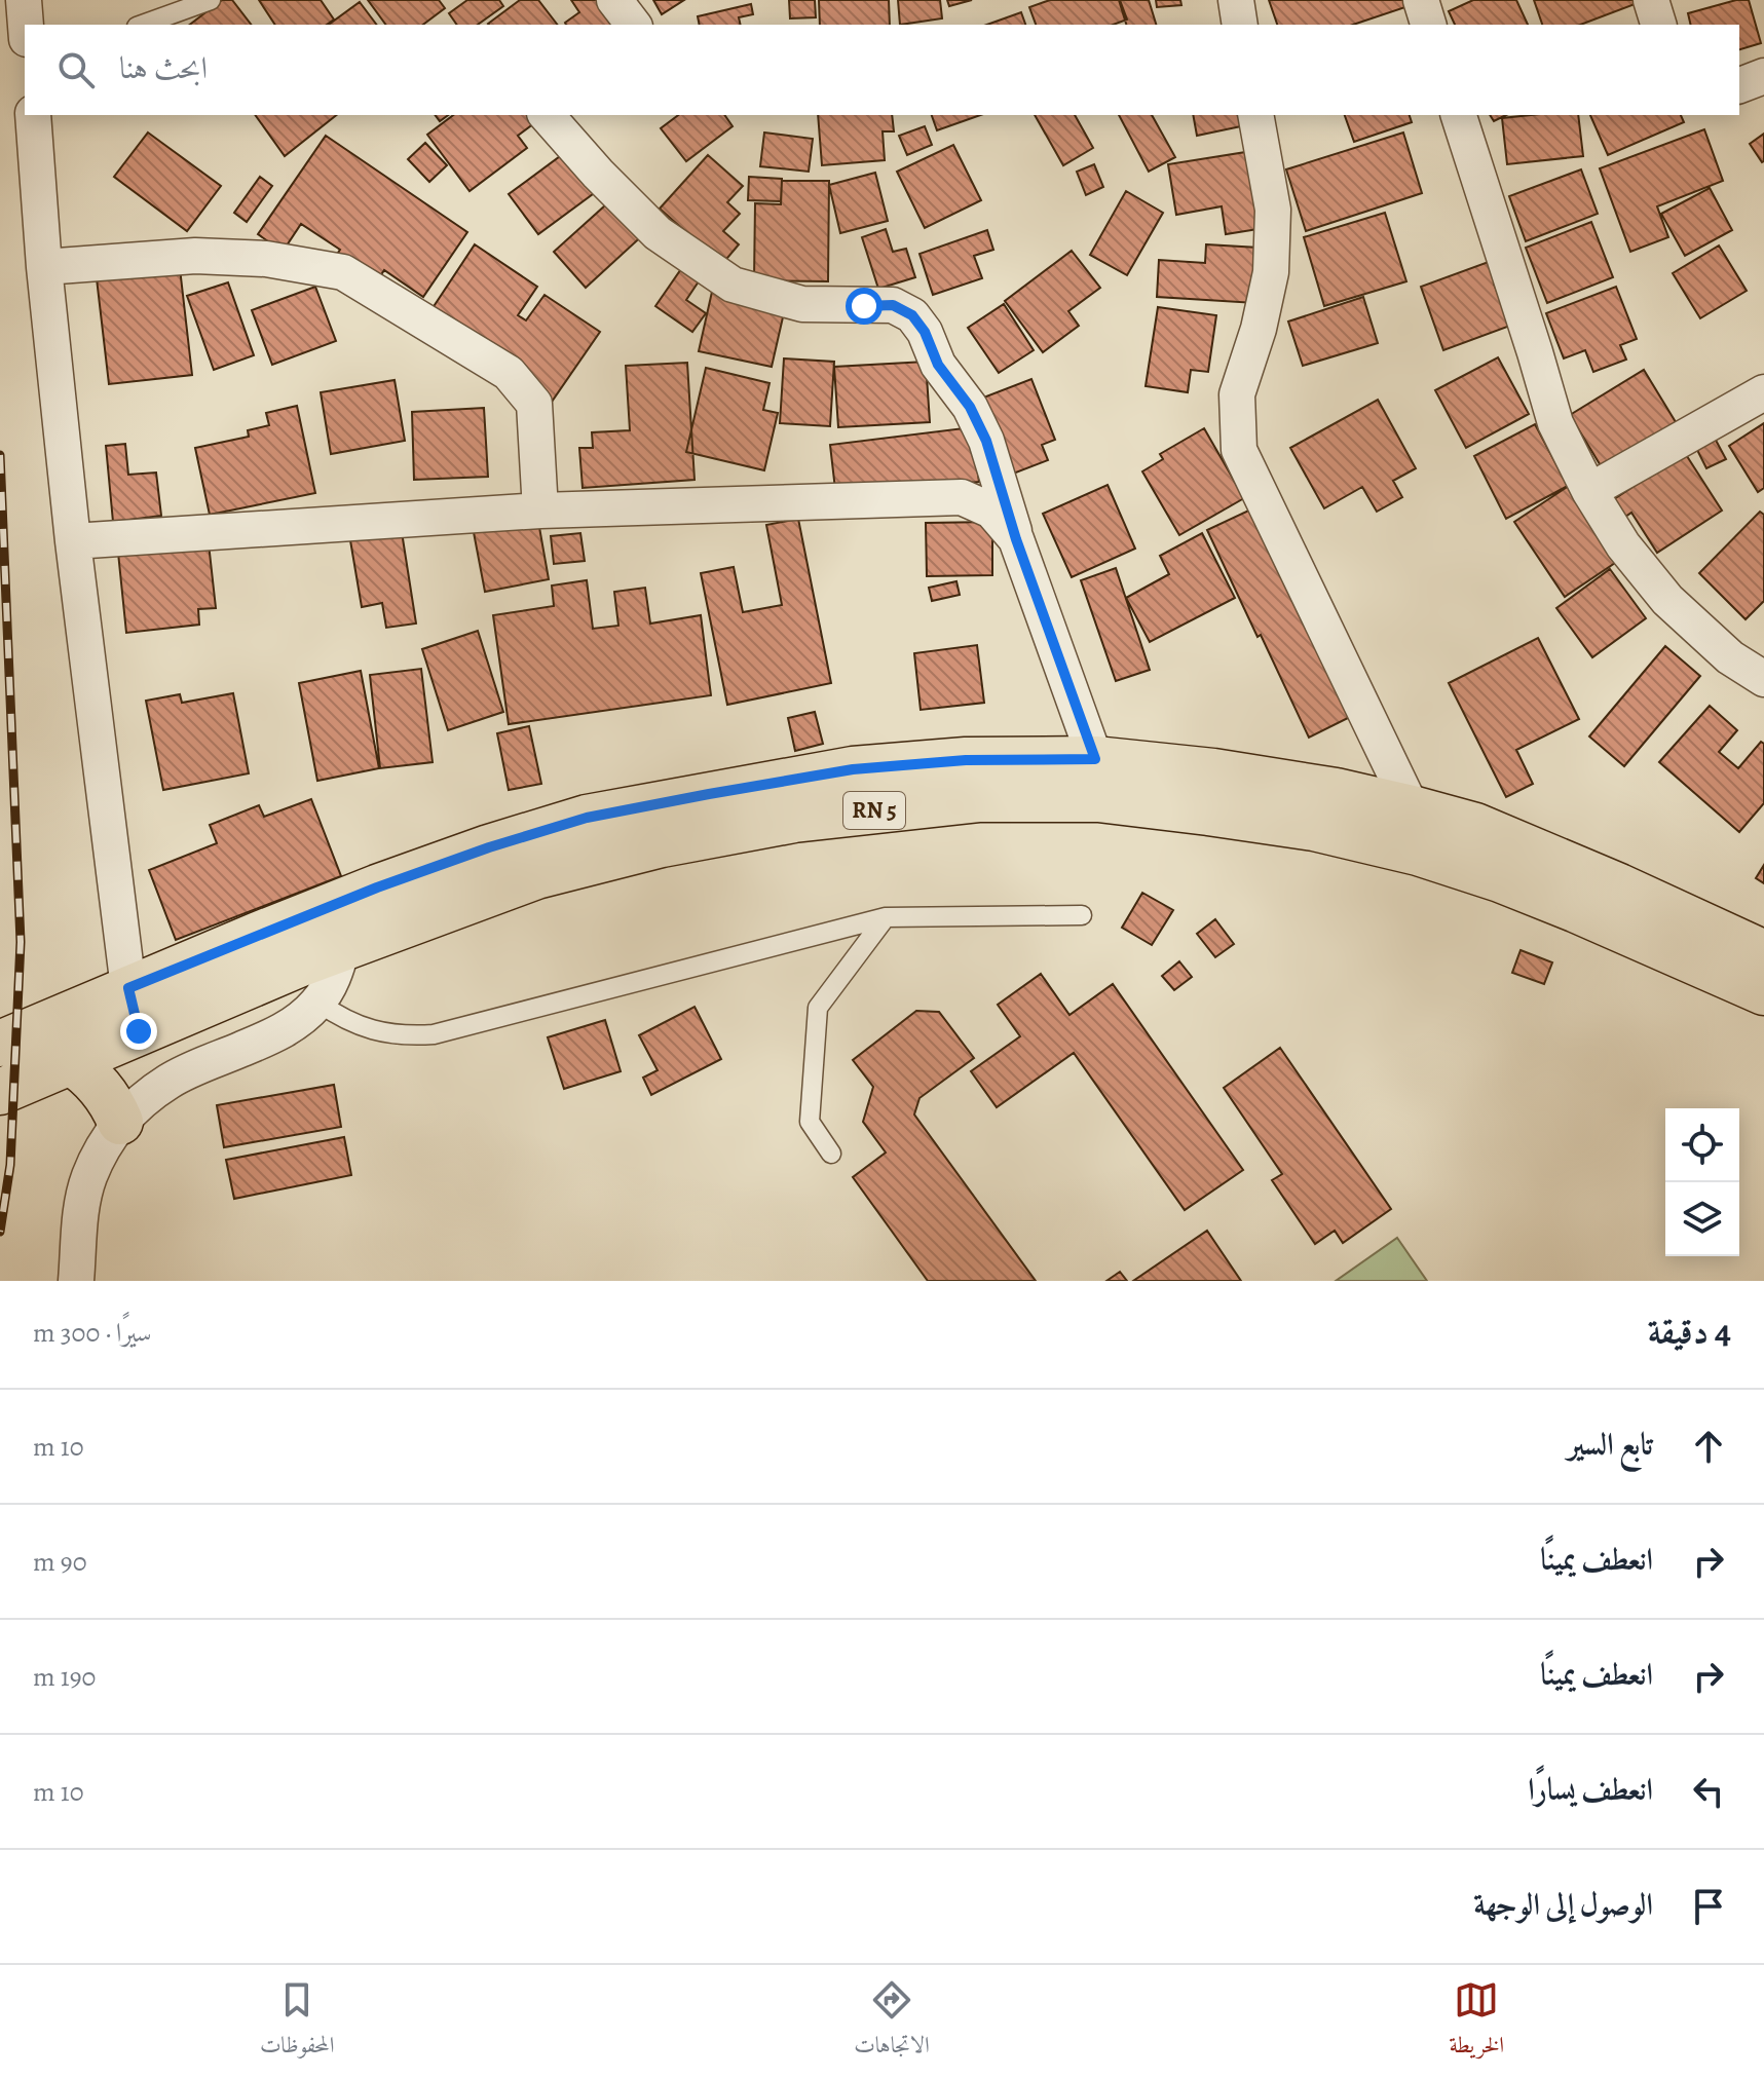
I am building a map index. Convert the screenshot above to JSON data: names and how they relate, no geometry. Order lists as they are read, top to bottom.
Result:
{
  "streets": {
    "main road": ["RN 5"]
  },
  "page": {
    "search": "ابحث هنا",
    "heading": ["4 دقيقة", "سيرًا · 300 m"],
    "list": [
      ["تابع السير", "10 m"],
      ["انعطف يمينًا", "90 m"],
      ["انعطف يمينًا", "190 m"],
      ["انعطف يسارًا", "10 m"],
      "الوصول إلى الوجهة"
    ],
    "nav": ["الخريطة", "الاتجاهات", "المحفوظات"]
  }
}
